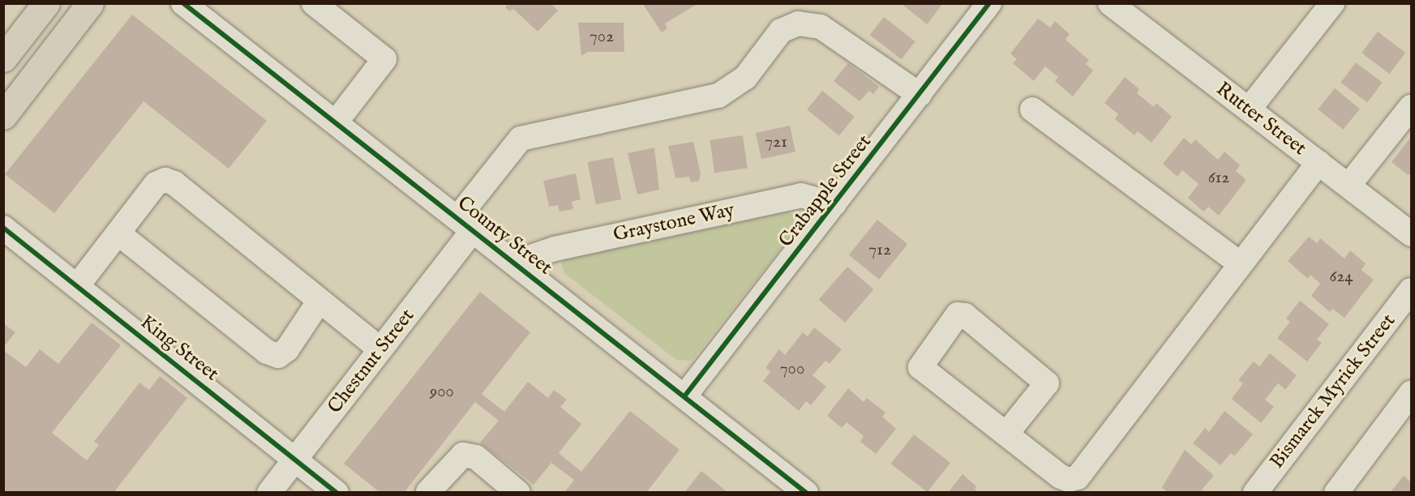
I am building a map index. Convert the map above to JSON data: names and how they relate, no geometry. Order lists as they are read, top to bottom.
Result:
{
  "streets": {
    "street": [
      "Rutter Street",
      "Crabapple Street",
      "Graystone Way",
      "County Street",
      "King Street",
      "Chestnut Street",
      "Bismarck Myrick Street"
    ]
  },
  "crossings": [
    ["Crabapple Street", "Graystone Way"],
    ["Crabapple Street", "County Street"],
    ["Crabapple Street", "Chestnut Street"],
    ["Graystone Way", "County Street"],
    ["County Street", "Chestnut Street"],
    ["King Street", "Chestnut Street"]
  ],
  "house_numbers": [
    "702",
    "721",
    "612",
    "712",
    "624",
    "700",
    "900"
  ]
}
